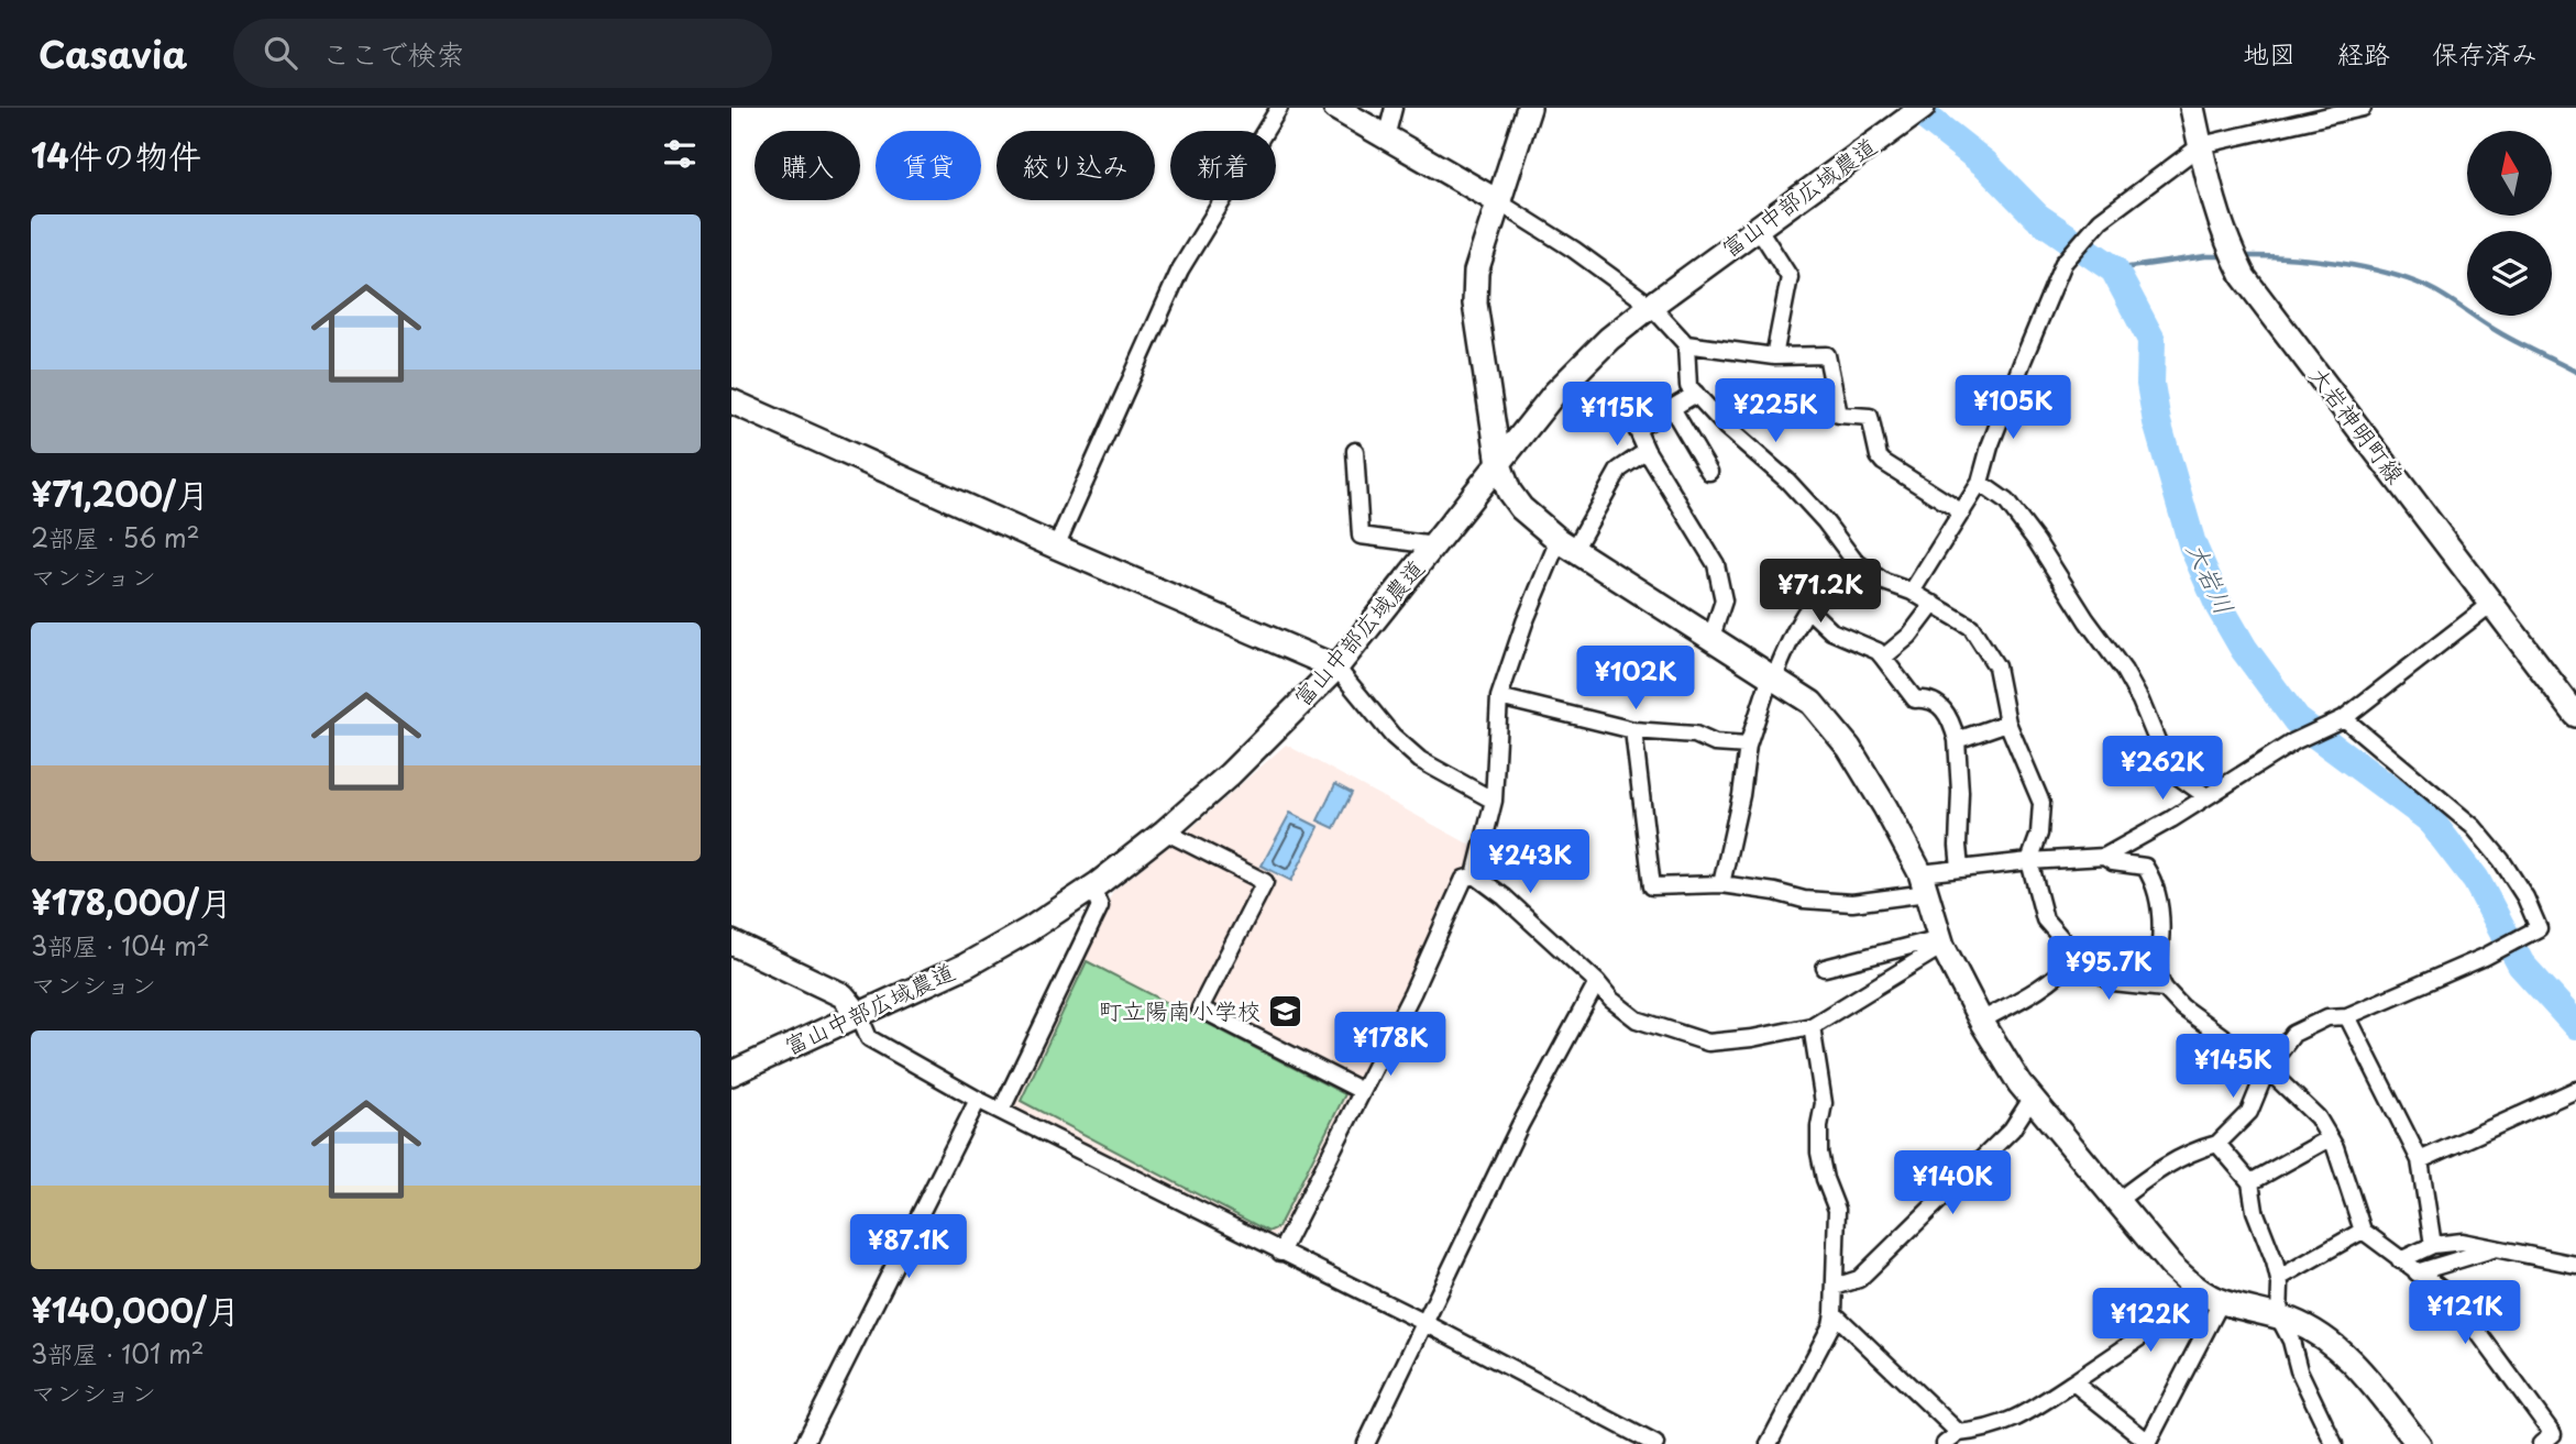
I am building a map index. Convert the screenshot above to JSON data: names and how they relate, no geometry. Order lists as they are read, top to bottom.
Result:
{
  "streets": {
    "street": ["富山中部広域農道", "大岩神明町線"]
  },
  "water": ["大岩川"],
  "places": {
    "school or university": ["町立陽南小学校"]
  },
  "north": "top",
  "page": {
    "header": "Casavia",
    "search": "ここで検索",
    "nav": ["地図", "経路", "保存済み"],
    "heading": "14件の物件",
    "chip": [
      "購入",
      "賃貸",
      "絞り込み",
      "新着"
    ],
    "list": [
      {
        "name": "¥71,200/月",
        "note": "2部屋 · 56 m² · マンション"
      },
      {
        "name": "¥178,000/月",
        "note": "3部屋 · 104 m² · マンション"
      },
      {
        "name": "¥140,000/月",
        "note": "3部屋 · 101 m² · マンション"
      }
    ],
    "price": [
      "¥105K",
      "¥225K",
      "¥115K",
      "¥71.2K",
      "¥102K",
      "¥262K",
      "¥243K",
      "¥95.7K",
      "¥178K",
      "¥145K",
      "¥140K",
      "¥87.1K",
      "¥121K",
      "¥122K"
    ]
  }
}
